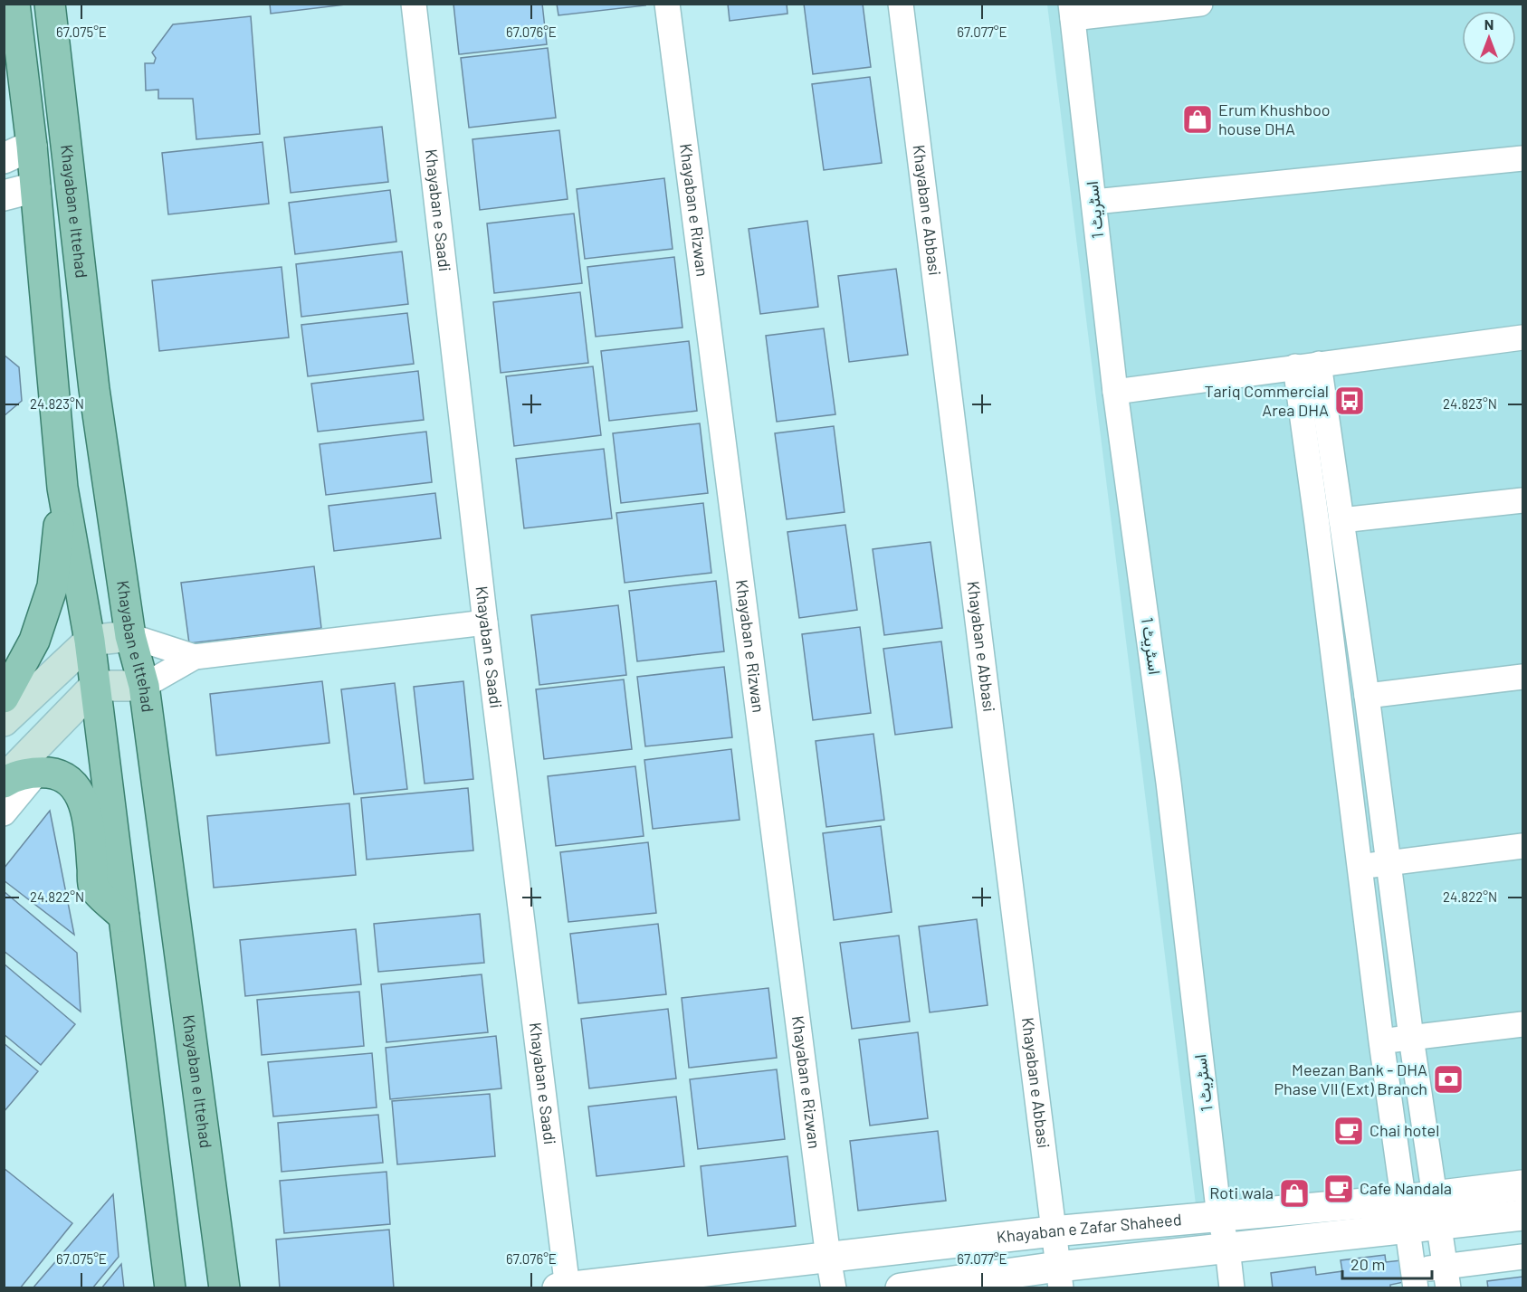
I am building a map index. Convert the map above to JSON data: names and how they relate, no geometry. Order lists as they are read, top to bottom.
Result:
{
  "streets": {
    "main road": ["Khayaban e Ittehad"],
    "street": [
      "Khayaban e Saadi",
      "Khayaban e Rizwan",
      "Khayaban e Abbasi",
      "اسٹریٹ 1",
      "Khayaban e Zafar Shaheed"
    ]
  },
  "crossings": [
    ["Khayaban e Saadi", "Khayaban e Zafar Shaheed"],
    ["Khayaban e Rizwan", "Khayaban e Zafar Shaheed"],
    ["Khayaban e Abbasi", "Khayaban e Zafar Shaheed"],
    ["اسٹریٹ 1", "Khayaban e Zafar Shaheed"]
  ],
  "places": {
    "shop": ["Erum Khushboo house DHA", "Roti wala"],
    "bus stop": ["Tariq Commercial Area DHA"],
    "bank": ["Meezan Bank - DHA Phase VII (Ext) Branch"],
    "cafe": ["Chai hotel", "Cafe Nandala"]
  },
  "scale_bar": "20 m",
  "north": "top",
  "coordinates": [
    "67.075°E",
    "67.076°E",
    "67.077°E",
    "24.823°N",
    "24.822°N"
  ]
}
